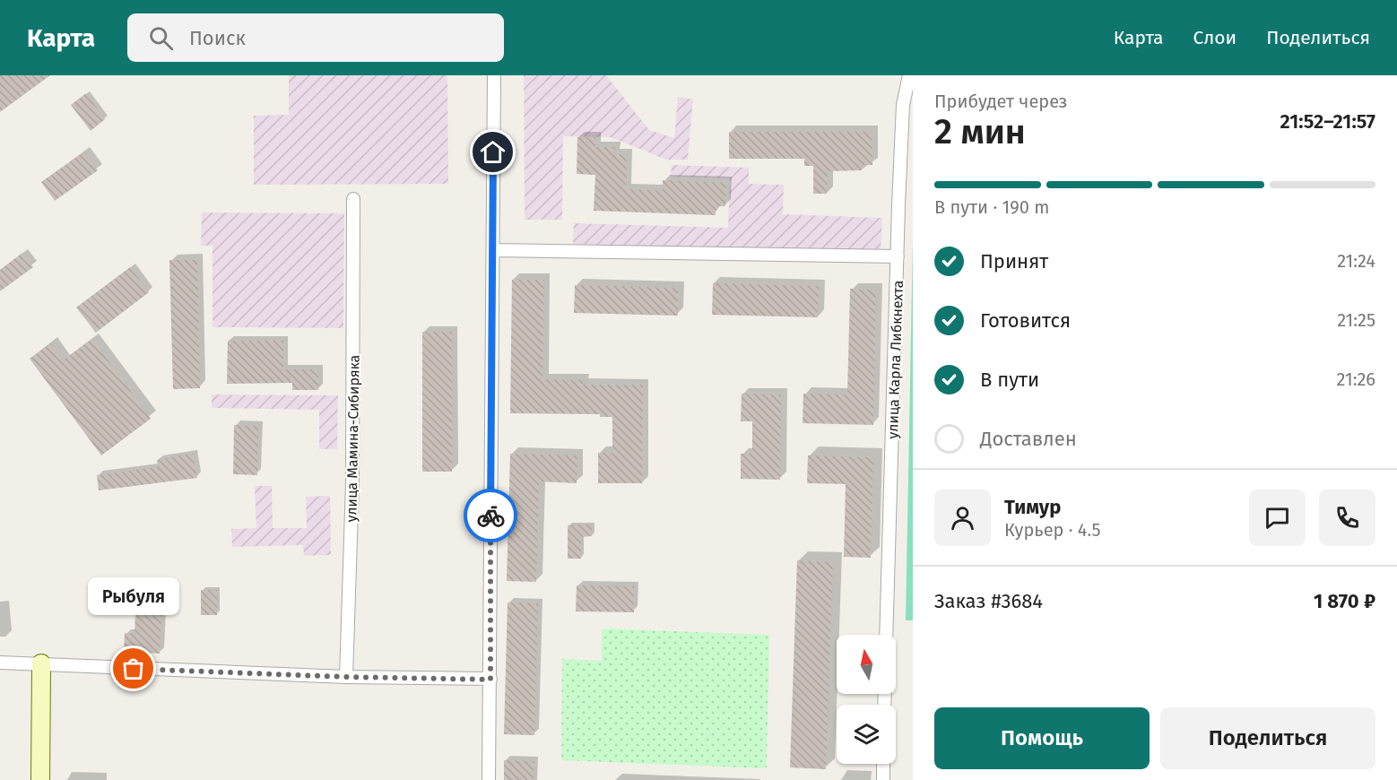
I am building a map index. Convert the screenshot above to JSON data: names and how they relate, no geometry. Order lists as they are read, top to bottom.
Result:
{
  "streets": {
    "street": ["улица Карла Либкнехта", "улица Мамина-Сибиряка"]
  },
  "places": ["Рыбуля"],
  "north": "top",
  "page": {
    "header": "Карта",
    "search": "Поиск",
    "nav": ["Карта", "Слои", "Поделиться"],
    "heading": ["2 мин", "Прибудет через", "21:52–21:57"],
    "panel": [
      "Тимур",
      "Курьер · 4.5",
      "Заказ #3684",
      "1 870 ₽"
    ],
    "bar": "В пути · 190 m",
    "list": [
      ["Принят", "21:24"],
      ["Готовится", "21:25"],
      ["В пути", "21:26"],
      "Доставлен"
    ],
    "bubble": "Рыбуля",
    "buttons": ["Помощь", "Поделиться"]
  }
}
